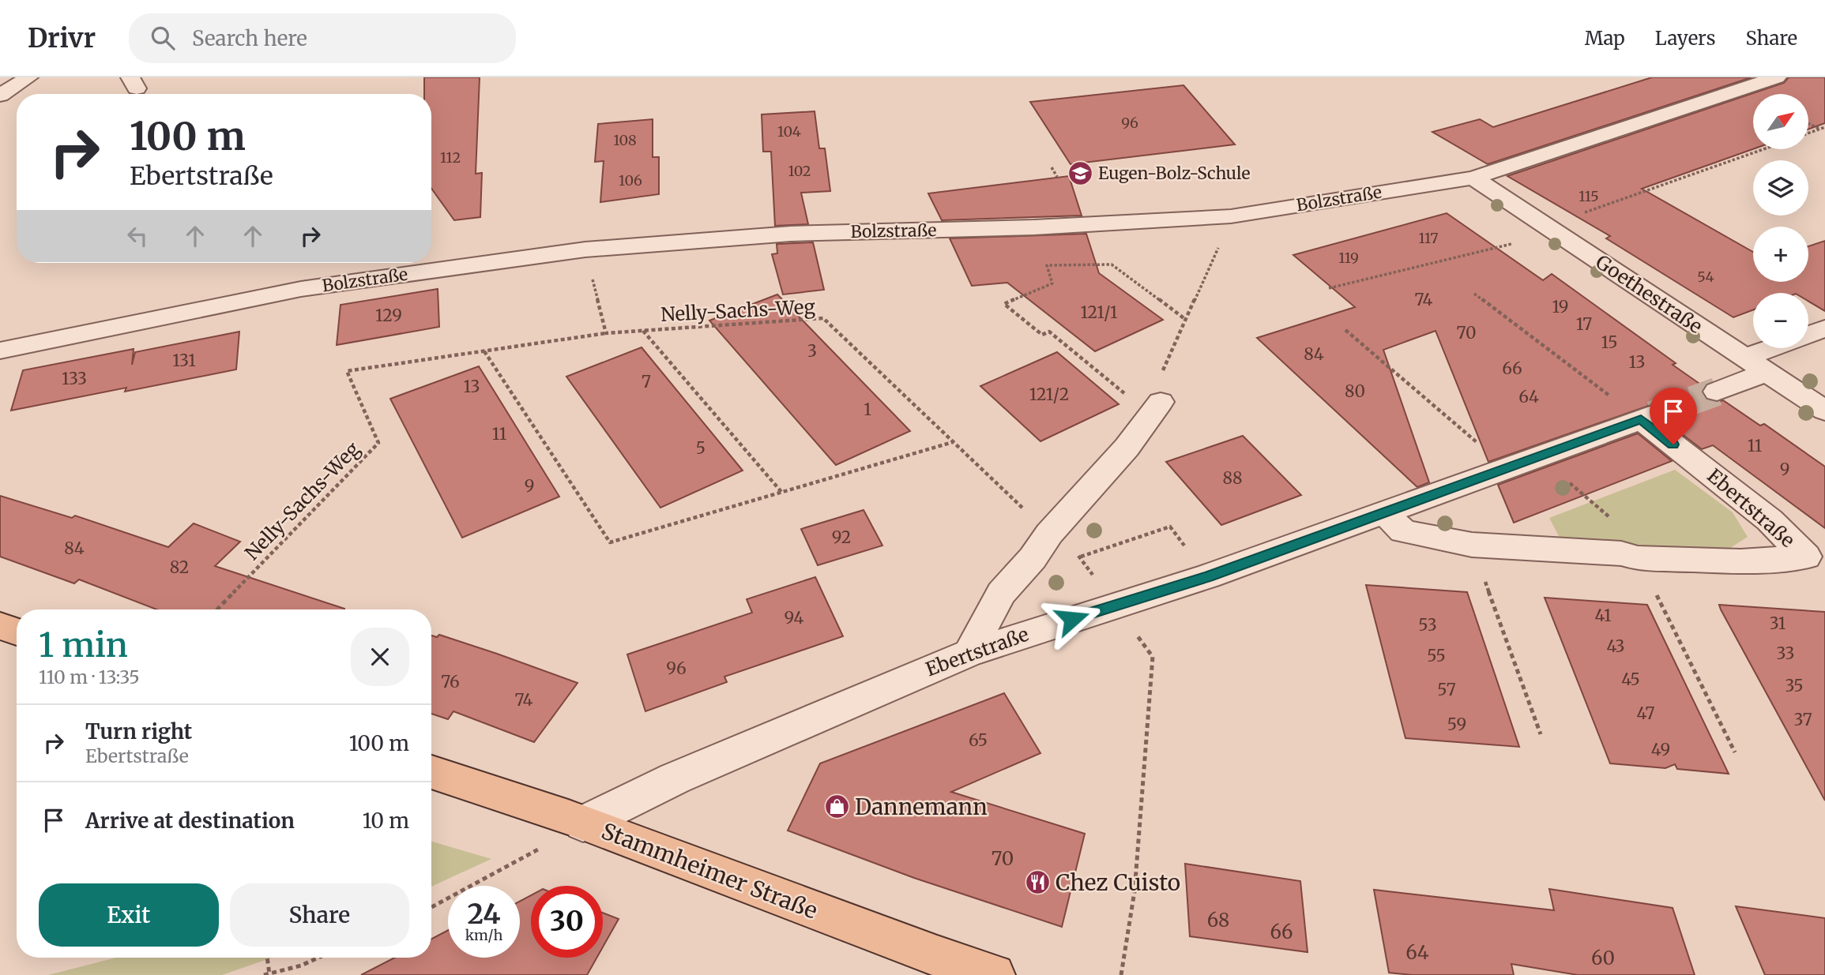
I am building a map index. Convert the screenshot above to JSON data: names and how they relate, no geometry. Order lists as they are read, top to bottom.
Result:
{
  "streets": {
    "main road": ["Stammheimer Straße"],
    "street": ["Bolzstraße", "Goethestraße", "Ebertstraße"],
    "path": ["Nelly-Sachs-Weg"]
  },
  "crossings": [
    ["Bolzstraße", "Goethestraße"],
    ["Nelly-Sachs-Weg", "Ebertstraße"],
    ["Ebertstraße", "Stammheimer Straße"]
  ],
  "places": {
    "school or university": ["Eugen-Bolz-Schule"],
    "shop": ["Dannemann"],
    "restaurant": ["Chez Cuisto"]
  },
  "house_numbers": [
    "96",
    "104",
    "108",
    "112",
    "102",
    "106",
    "115",
    "117",
    "119",
    "54",
    "74",
    "19",
    "121/1",
    "129",
    "17",
    "70",
    "15",
    "3",
    "84",
    "131",
    "13",
    "66",
    "133",
    "7",
    "13",
    "80",
    "121/2",
    "64",
    "1",
    "11",
    "11",
    "5",
    "9",
    "88",
    "9",
    "92",
    "84",
    "82",
    "41",
    "94",
    "31",
    "53",
    "43",
    "33",
    "55",
    "96",
    "45",
    "76",
    "35",
    "57",
    "74",
    "47",
    "37",
    "59",
    "65",
    "49",
    "70",
    "68",
    "66",
    "64",
    "60"
  ],
  "north": "top right",
  "page": {
    "header": "Drivr",
    "search": "Search here",
    "nav": ["Map", "Layers", "Share"],
    "map_buttons": ["+", "−"],
    "turn": ["100 m", "Ebertstraße"],
    "heading": ["1 min", "110 m · 13:35"],
    "list": [
      {
        "name": "Turn right",
        "note": "Ebertstraße",
        "value": "100 m"
      },
      {
        "name": "Arrive at destination",
        "value": "10 m"
      }
    ],
    "buttons": ["Exit", "Share"],
    "speed": "24 km/h",
    "limit": "30"
  }
}
